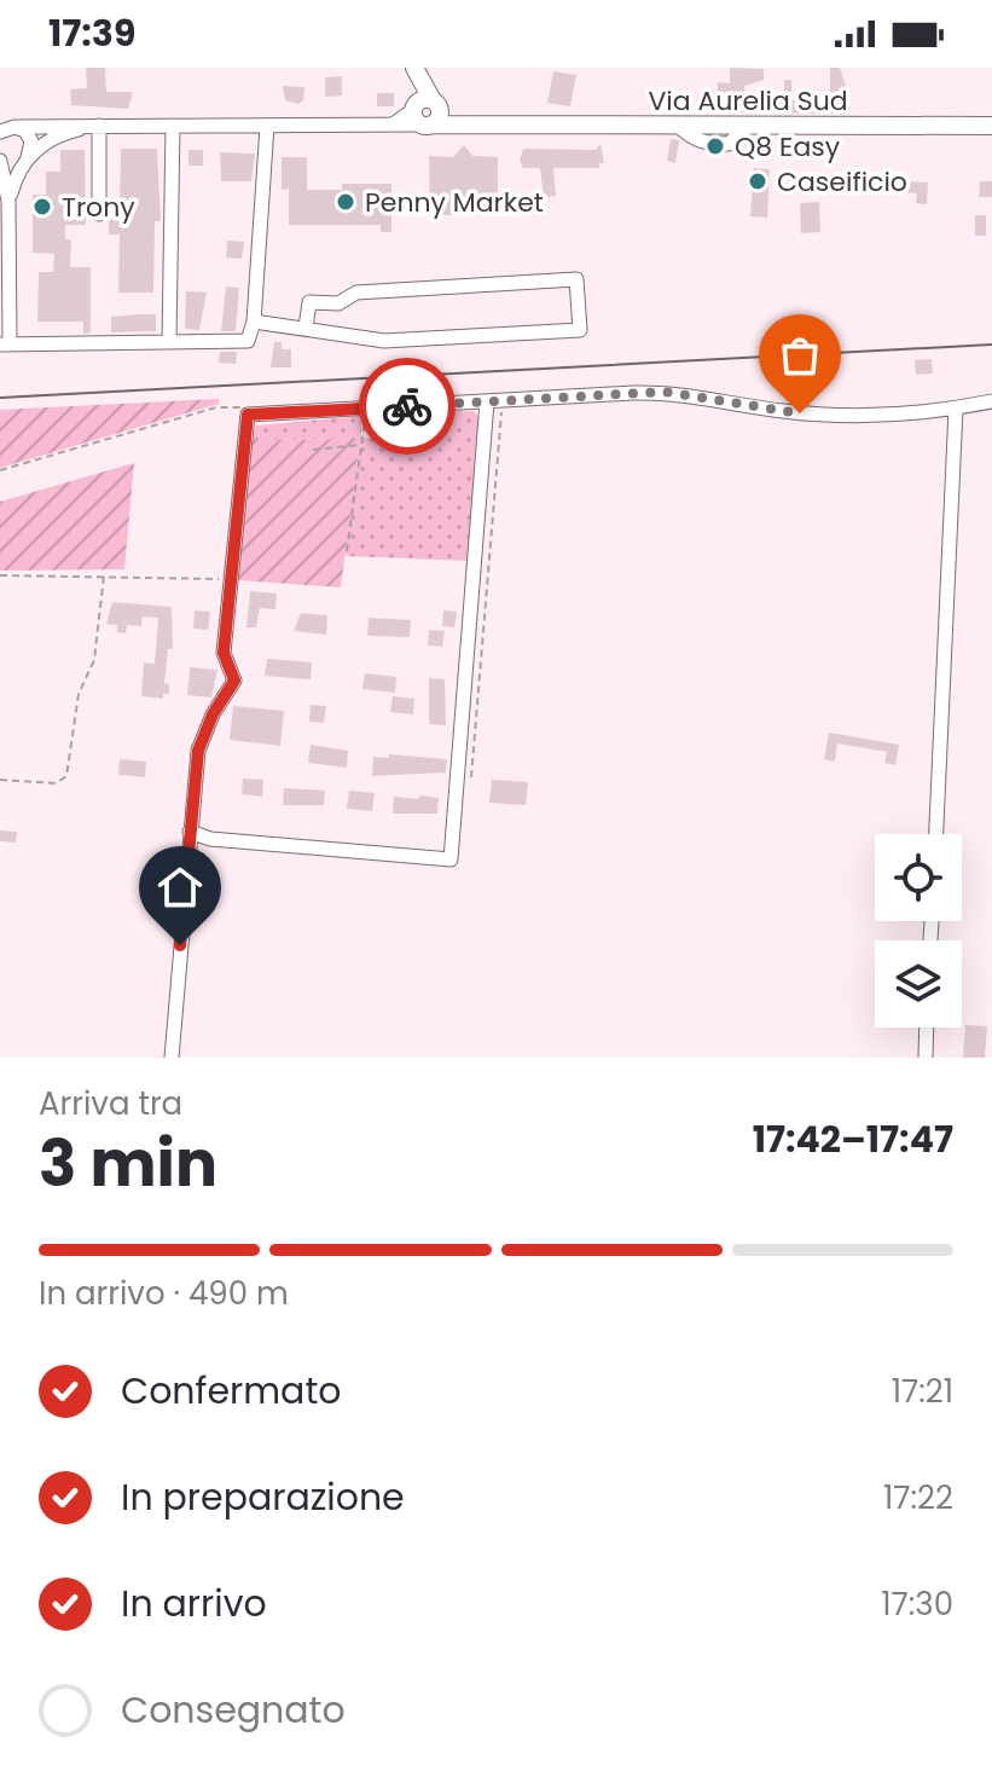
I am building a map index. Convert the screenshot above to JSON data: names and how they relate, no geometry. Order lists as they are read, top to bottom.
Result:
{
  "streets": {
    "main road": ["Via Aurelia Sud"]
  },
  "places": [
    "Q8 Easy",
    "Caseificio",
    "Penny Market",
    "Trony"
  ],
  "page": {
    "status": "17:39",
    "heading": ["3 min", "Arriva tra", "17:42–17:47"],
    "bar": "In arrivo · 490 m",
    "list": [
      ["Confermato", "17:21"],
      ["In preparazione", "17:22"],
      ["In arrivo", "17:30"],
      "Consegnato"
    ]
  }
}
